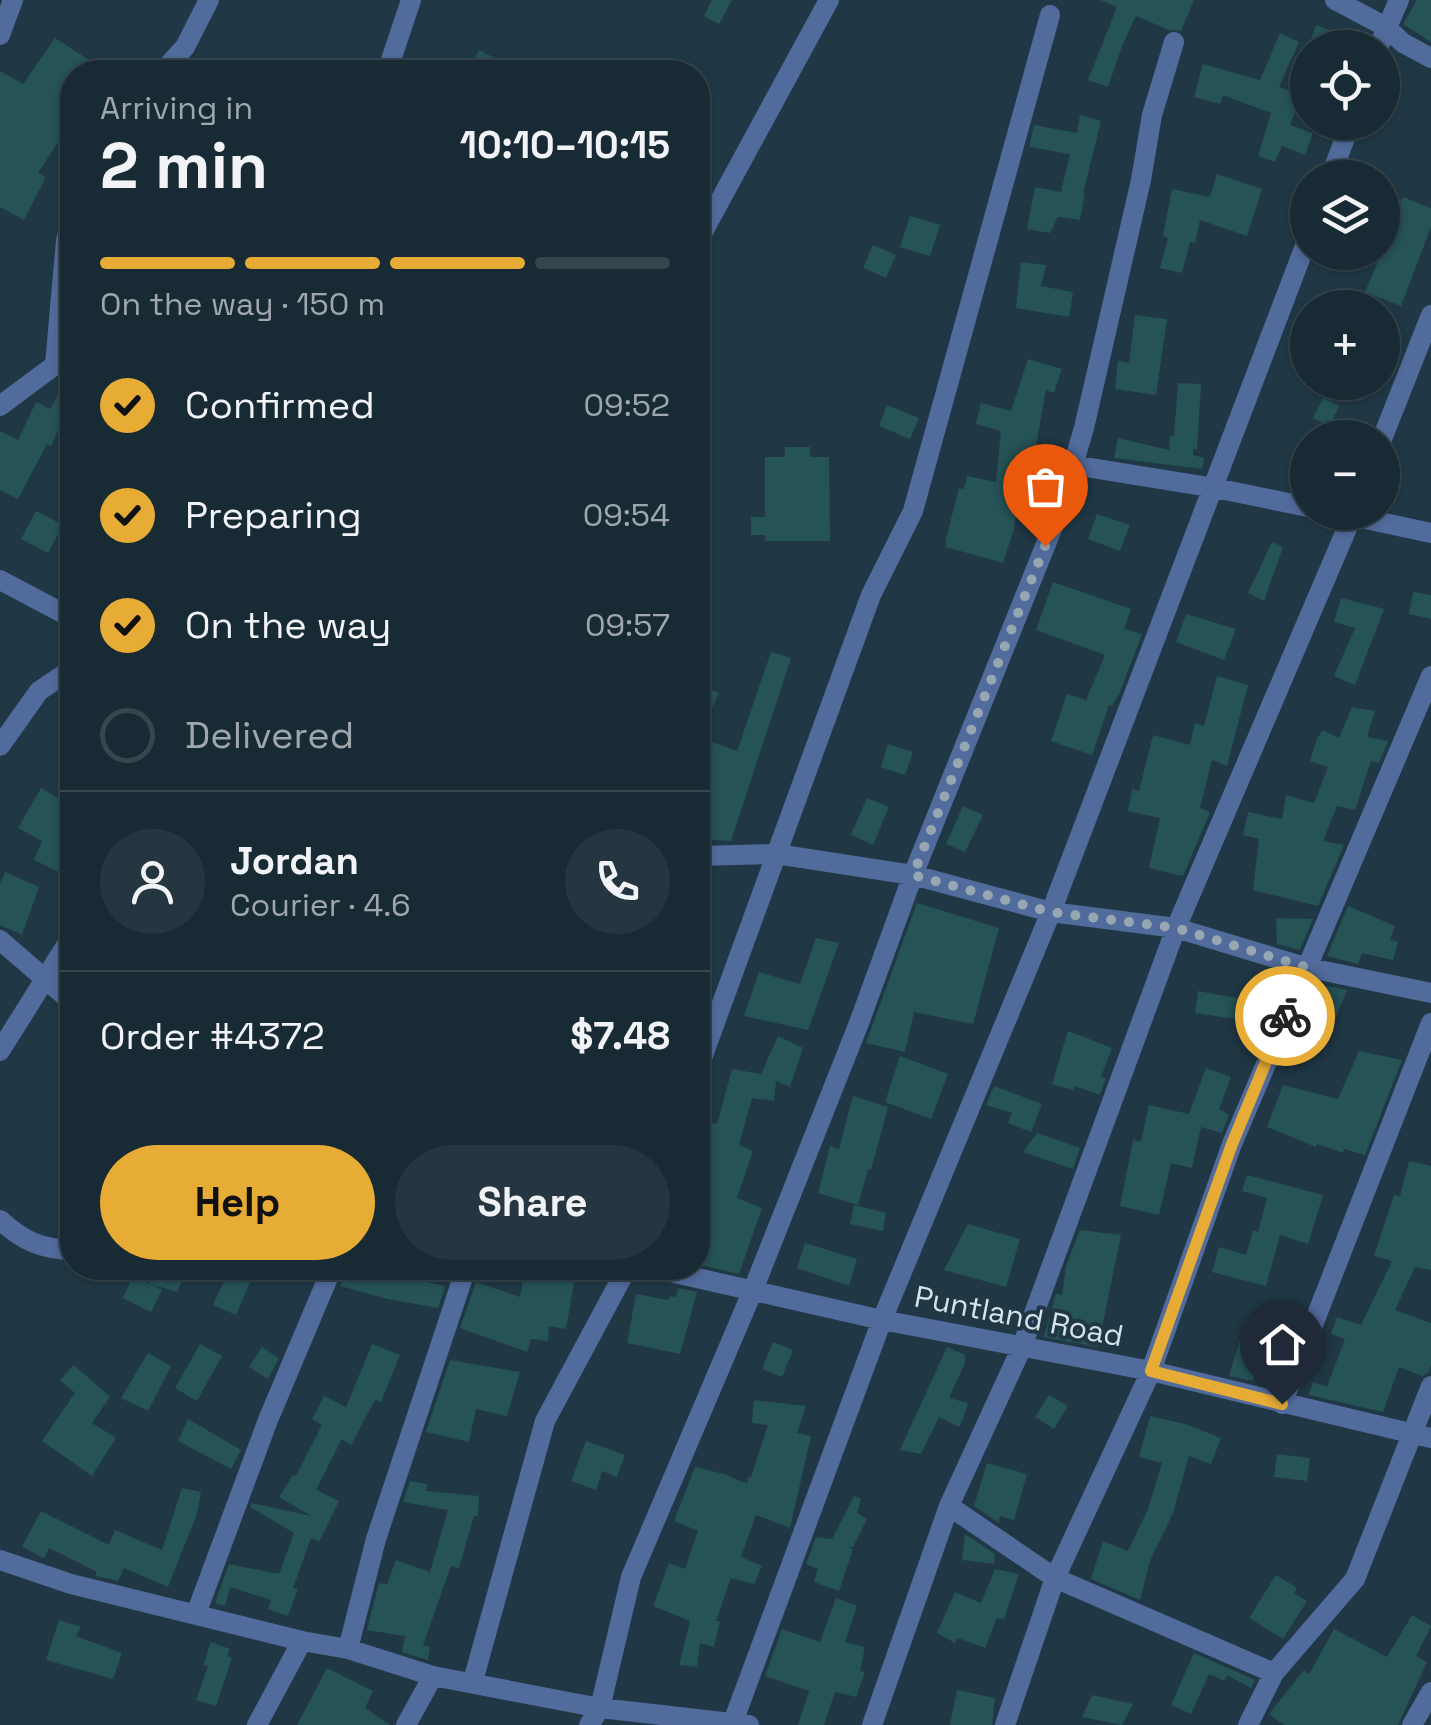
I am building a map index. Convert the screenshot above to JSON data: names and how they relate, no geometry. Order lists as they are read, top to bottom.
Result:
{
  "streets": {
    "street": ["Puntland Road"]
  },
  "page": {
    "map_buttons": ["+", "−"],
    "heading": ["2 min", "Arriving in", "10:10–10:15"],
    "panel": [
      "Jordan",
      "Courier · 4.6",
      "Order #4372",
      "$7.48"
    ],
    "bar": "On the way · 150 m",
    "list": [
      ["Confirmed", "09:52"],
      ["Preparing", "09:54"],
      ["On the way", "09:57"],
      "Delivered"
    ],
    "buttons": ["Help", "Share"]
  }
}
